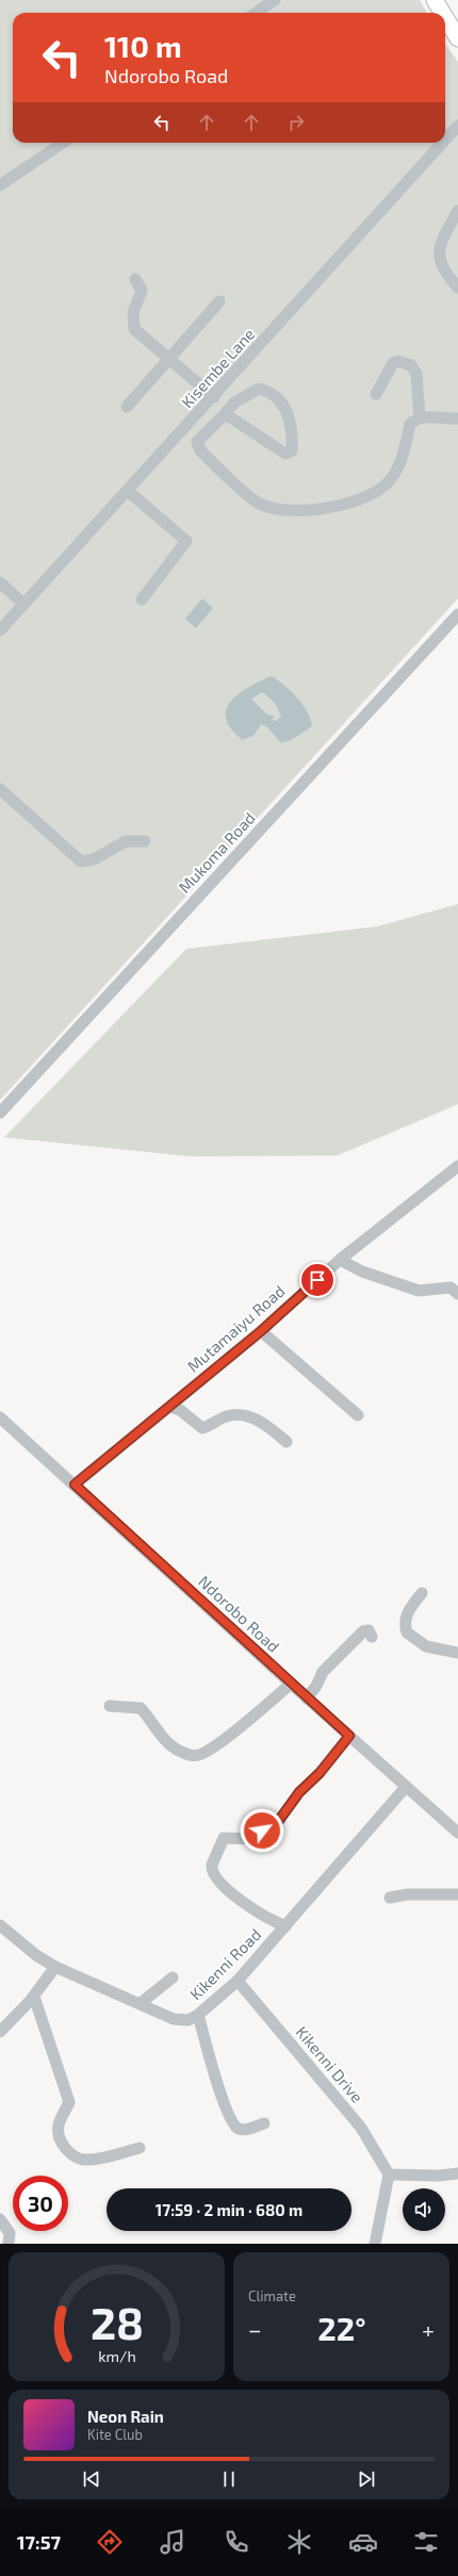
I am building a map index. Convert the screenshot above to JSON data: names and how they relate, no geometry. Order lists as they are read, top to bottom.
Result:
{
  "streets": {
    "street": [
      "Kisembe Lane",
      "Mukoma Road",
      "Mutamaiyu Road",
      "Ndorobo Road",
      "Kikenni Road",
      "Kikenni Drive"
    ]
  },
  "crossings": [
    ["Mutamaiyu Road", "Ndorobo Road"],
    ["Ndorobo Road", "Kikenni Road"],
    ["Kikenni Road", "Kikenni Drive"]
  ],
  "page": {
    "turn": ["110 m", "Ndorobo Road"],
    "limit": "30",
    "trip": "17:59 · 2 min · 680 m",
    "tile": "Climate",
    "heat": ["−", "22°", "+"],
    "song": ["Neon Rain", "Kite Club"],
    "tabs": "17:57",
    "gauge": ["28", "km/h"]
  }
}
